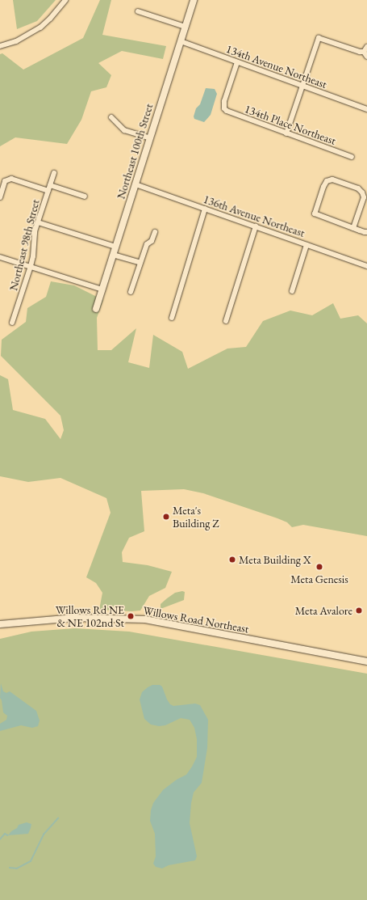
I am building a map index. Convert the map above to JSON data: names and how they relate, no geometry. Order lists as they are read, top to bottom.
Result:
{
  "streets": {
    "main road": ["Northeast 100th Street", "Willows Road Northeast"],
    "street": [
      "134th Avenue Northeast",
      "134th Place Northeast",
      "136th Avenue Northeast",
      "Northeast 98th Street"
    ]
  },
  "crossings": [
    ["134th Avenue Northeast", "134th Place Northeast"],
    ["134th Avenue Northeast", "Northeast 100th Street"],
    ["Northeast 100th Street", "136th Avenue Northeast"]
  ],
  "places": [
    "Meta's Building Z",
    "Meta Building X",
    "Meta Genesis",
    "Meta Avalore",
    "Willows Rd NE & NE 102nd St"
  ]
}
